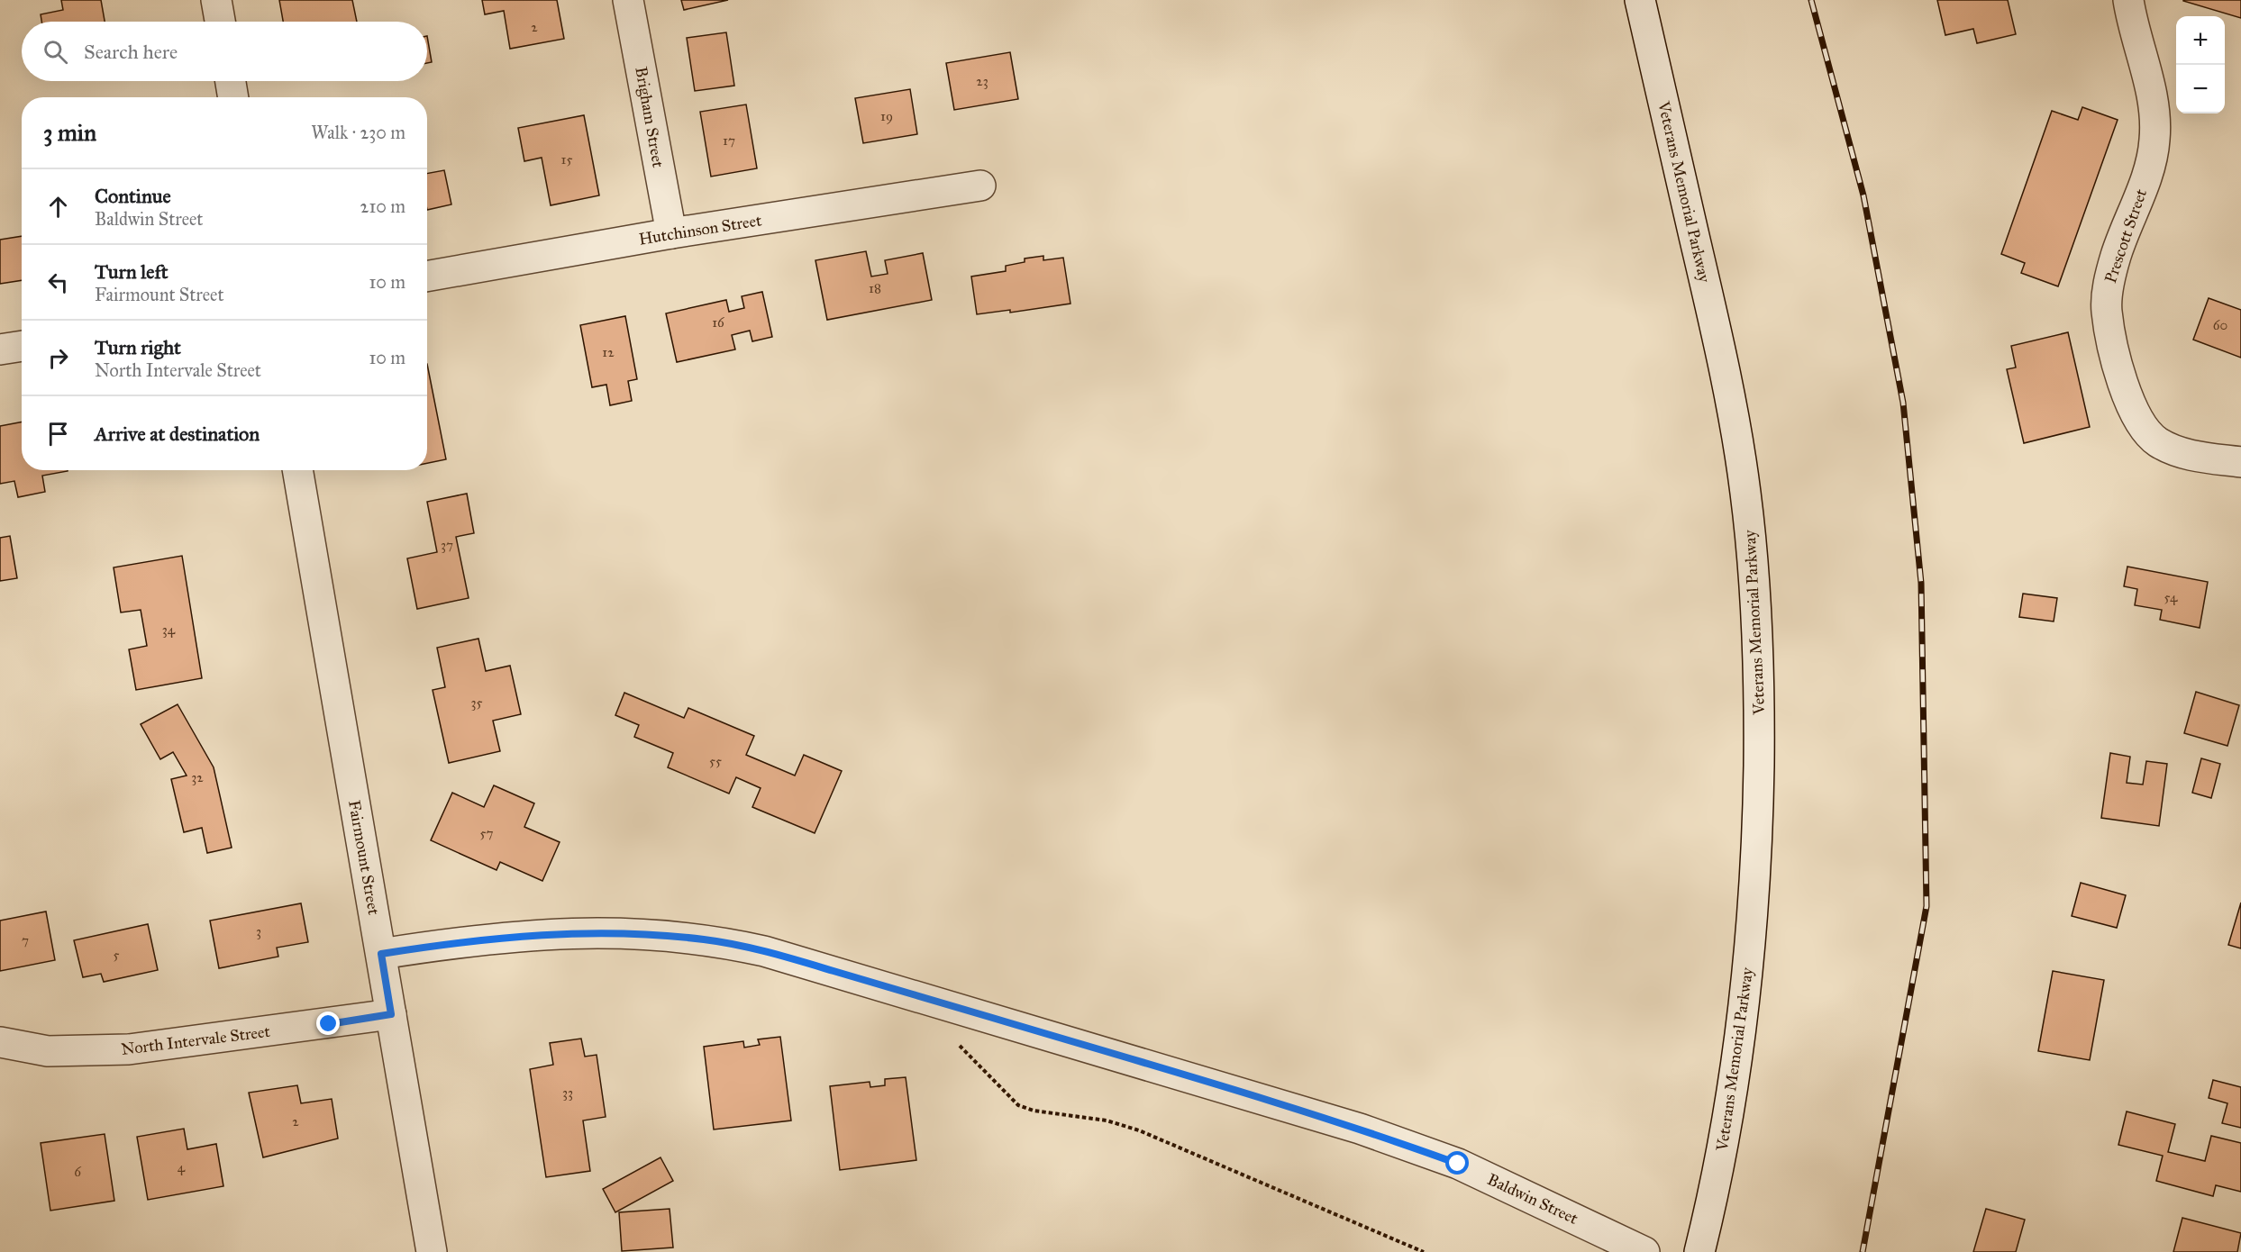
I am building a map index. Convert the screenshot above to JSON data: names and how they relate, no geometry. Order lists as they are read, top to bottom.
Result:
{
  "streets": {
    "street": [
      "Brigham Street",
      "Veterans Memorial Parkway",
      "Hutchinson Street",
      "Prescott Street",
      "Fairmount Street",
      "North Intervale Street",
      "Baldwin Street"
    ]
  },
  "crossings": [
    ["Brigham Street", "Hutchinson Street"],
    ["Fairmount Street", "North Intervale Street"],
    ["Fairmount Street", "Baldwin Street"]
  ],
  "house_numbers": [
    "2",
    "23",
    "19",
    "17",
    "15",
    "18",
    "16",
    "60",
    "12",
    "37",
    "54",
    "34",
    "35",
    "55",
    "32",
    "57",
    "3",
    "7",
    "5",
    "33",
    "2",
    "4",
    "6"
  ],
  "page": {
    "map_buttons": ["+", "−"],
    "search": "Search here",
    "heading": ["3 min", "Walk · 230 m"],
    "list": [
      ["Continue", "Baldwin Street", "210 m"],
      ["Turn left", "Fairmount Street", "10 m"],
      ["Turn right", "North Intervale Street", "10 m"],
      "Arrive at destination"
    ]
  }
}
